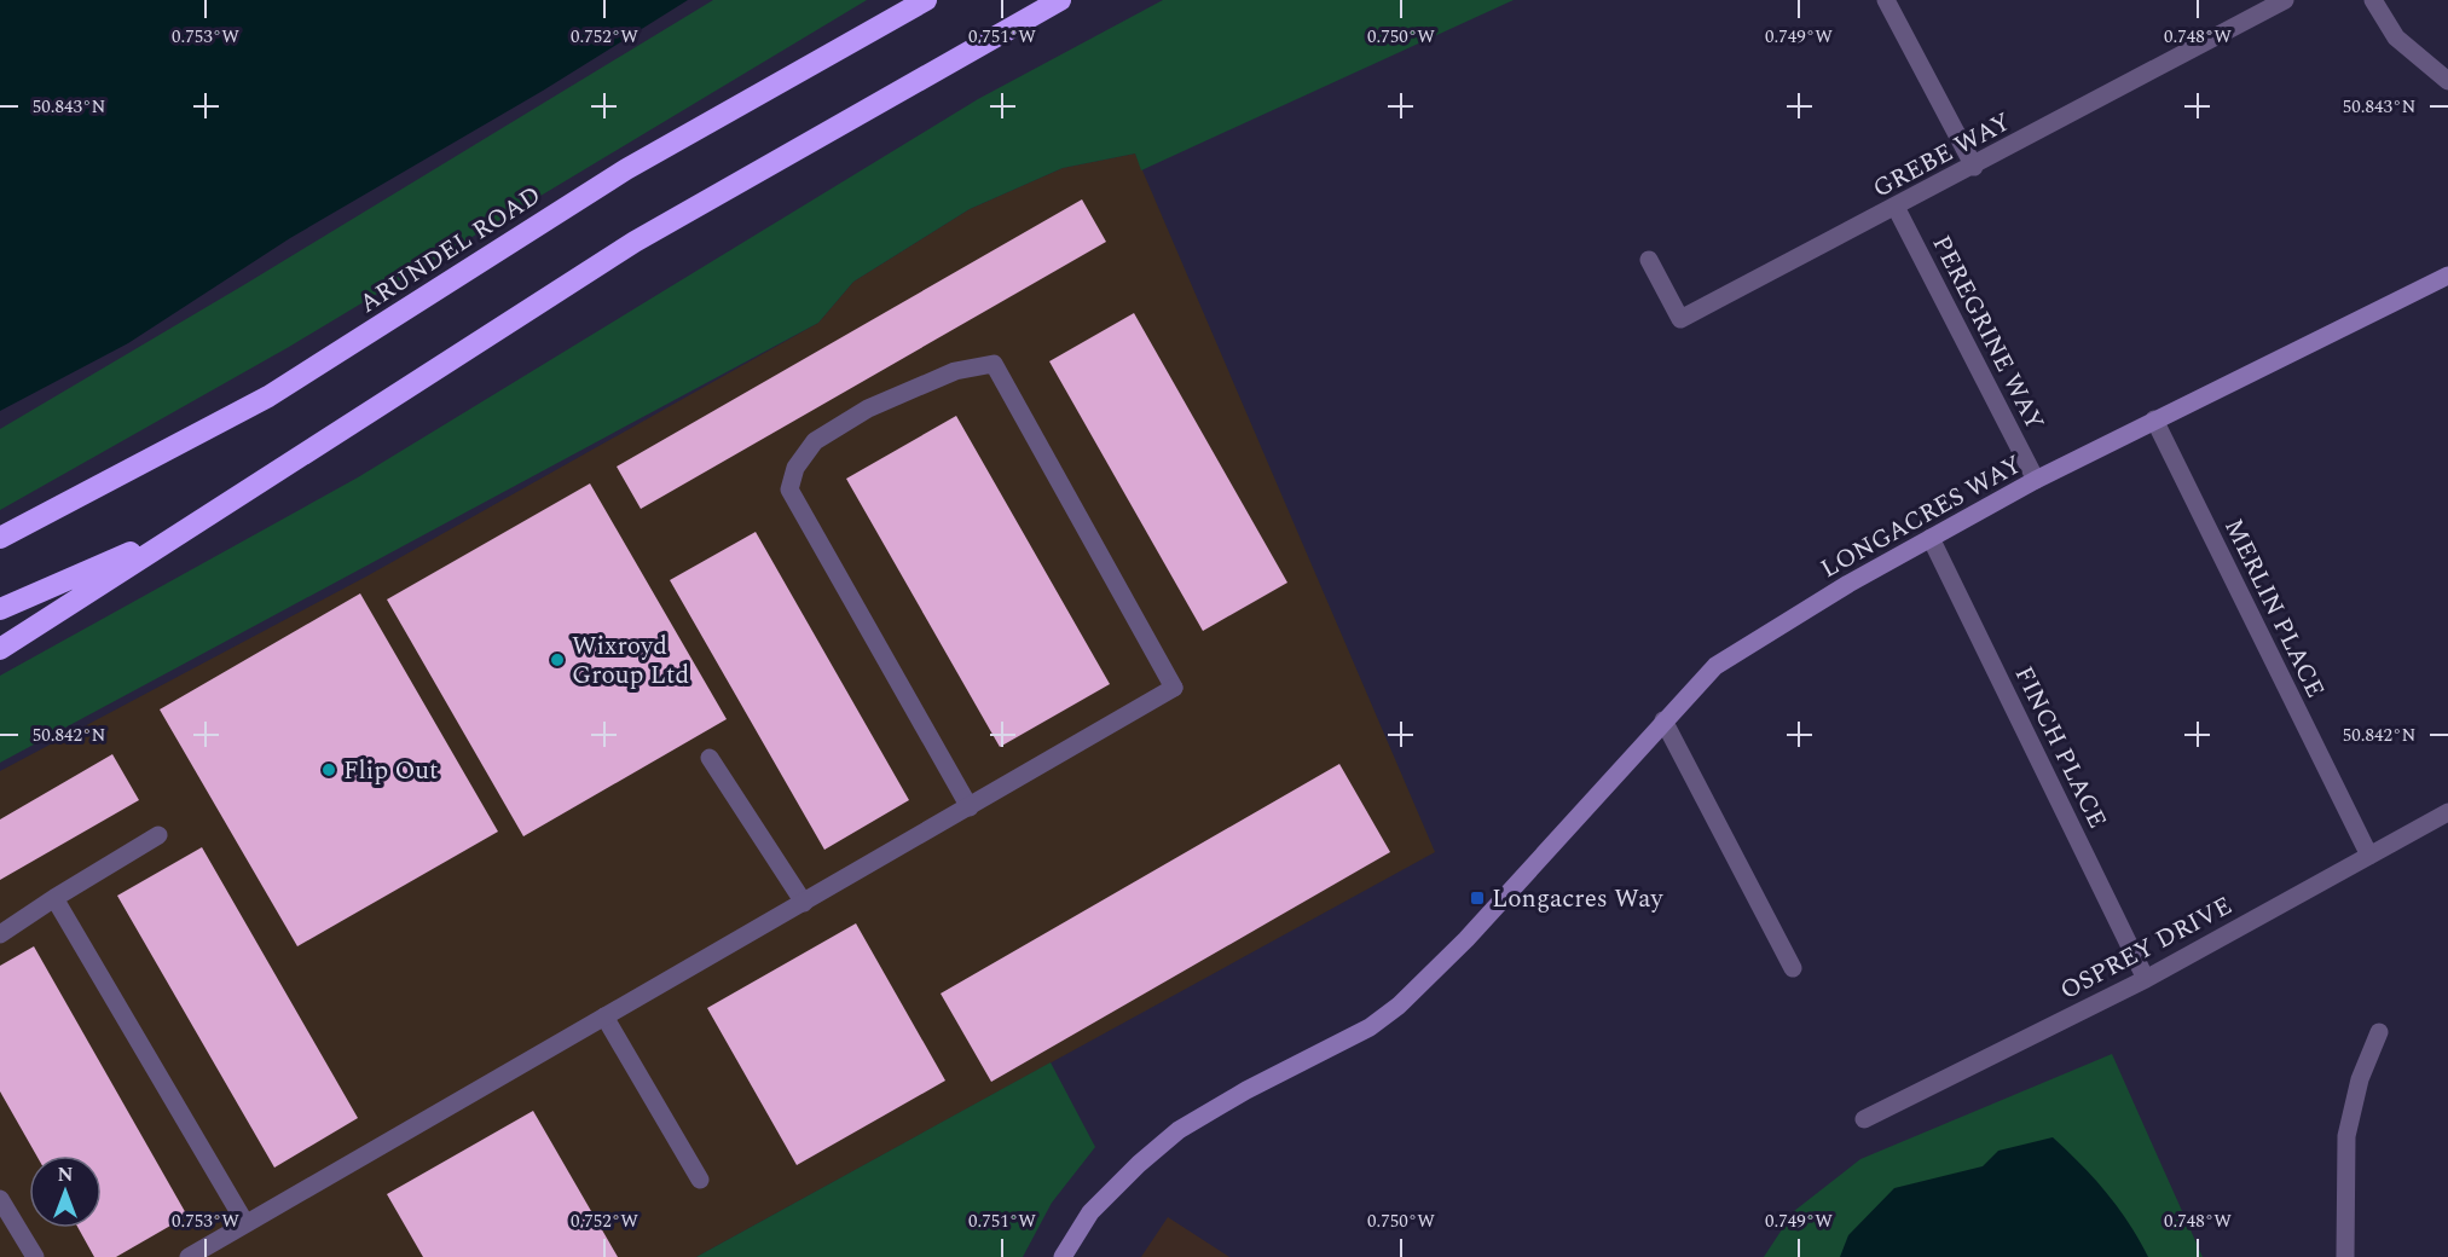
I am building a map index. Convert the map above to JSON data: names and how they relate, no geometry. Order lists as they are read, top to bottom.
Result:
{
  "streets": {
    "highway": ["ARUNDEL ROAD"],
    "main road": ["LONGACRES WAY"],
    "street": [
      "GREBE WAY",
      "PEREGRINE WAY",
      "MERLIN PLACE",
      "FINCH PLACE",
      "OSPREY DRIVE"
    ]
  },
  "crossings": [
    ["GREBE WAY", "PEREGRINE WAY"],
    ["PEREGRINE WAY", "LONGACRES WAY"],
    ["LONGACRES WAY", "MERLIN PLACE"],
    ["LONGACRES WAY", "FINCH PLACE"],
    ["MERLIN PLACE", "OSPREY DRIVE"],
    ["FINCH PLACE", "OSPREY DRIVE"]
  ],
  "places": {
    "other": ["Wixroyd Group Ltd", "Flip Out"],
    "transit": ["Longacres Way"]
  },
  "north": "top",
  "coordinates": [
    "0.753°W",
    "0.752°W",
    "0.751°W",
    "0.750°W",
    "0.749°W",
    "0.748°W",
    "50.843°N",
    "50.842°N"
  ]
}
